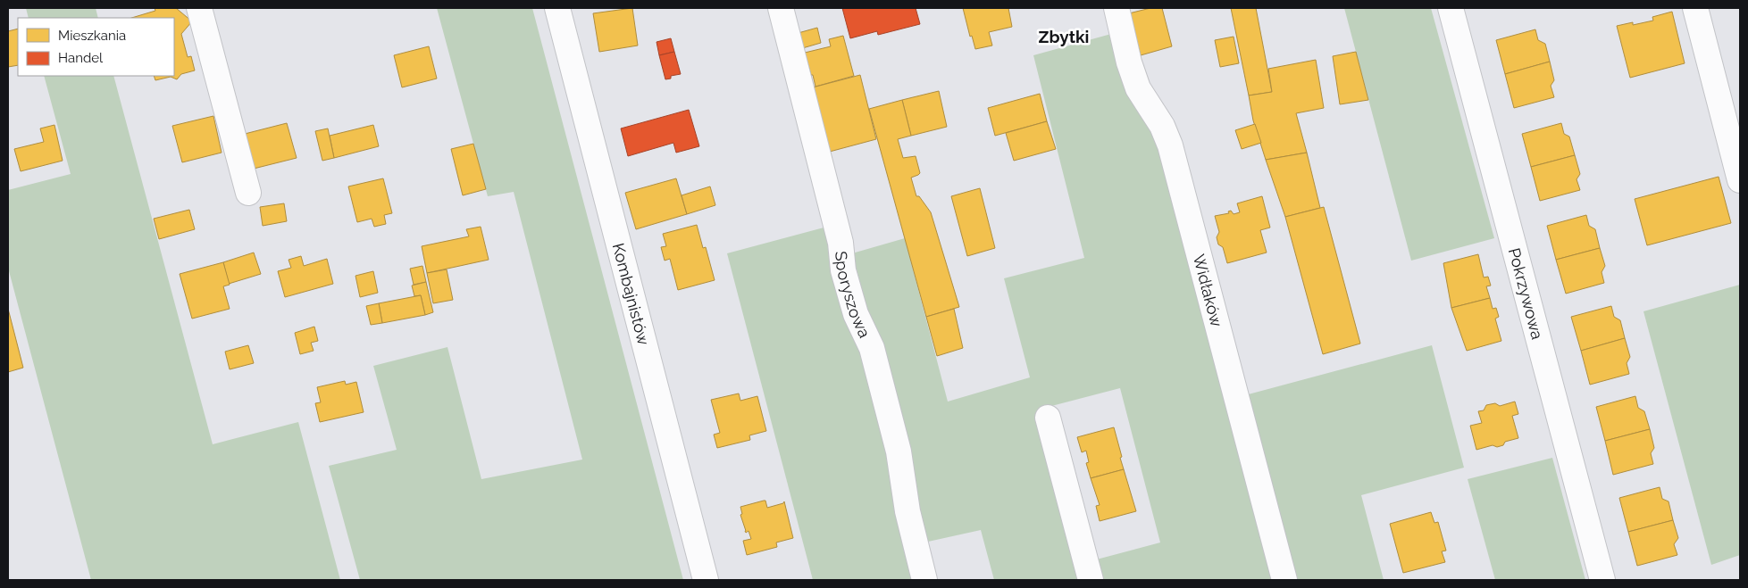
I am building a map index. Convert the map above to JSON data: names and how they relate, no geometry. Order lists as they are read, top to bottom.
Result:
{
  "streets": {
    "street": [
      "Widłaków",
      "Sporyszowa",
      "Kombajnistów",
      "Pokrzywowa"
    ]
  },
  "districts": ["Zbytki"],
  "legend": ["Mieszkania", "Handel"]
}
